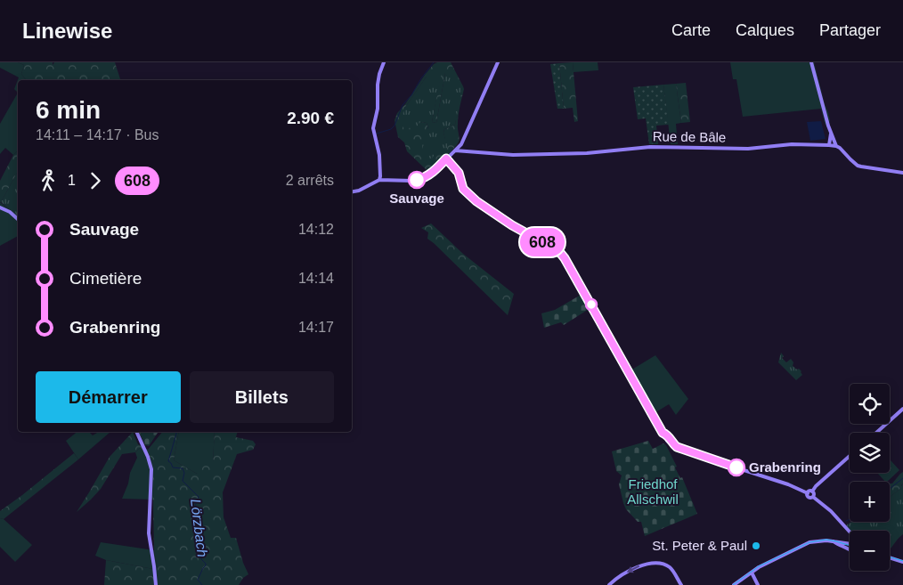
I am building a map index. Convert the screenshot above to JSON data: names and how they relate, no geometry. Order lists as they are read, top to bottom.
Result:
{
  "streets": {
    "main road": ["Rue de Bâle"]
  },
  "water": ["Lörzbach"],
  "parks": ["Friedhof Allschwil"],
  "places": ["Sauvage", "Grabenring", "St. Peter & Paul"],
  "lines": ["bus line 608"],
  "page": {
    "header": "Linewise",
    "nav": ["Carte", "Calques", "Partager"],
    "on_map": "608",
    "heading": ["6 min", "14:11 – 14:17 · Bus", "2.90 €"],
    "legs": ["1", "608", "2 arrêts"],
    "list": [
      {
        "name": "Sauvage",
        "value": "14:12"
      },
      {
        "name": "Cimetière",
        "value": "14:14"
      },
      {
        "name": "Grabenring",
        "value": "14:17"
      }
    ],
    "buttons": ["Démarrer", "Billets"],
    "map_buttons": ["+", "−"]
  }
}
